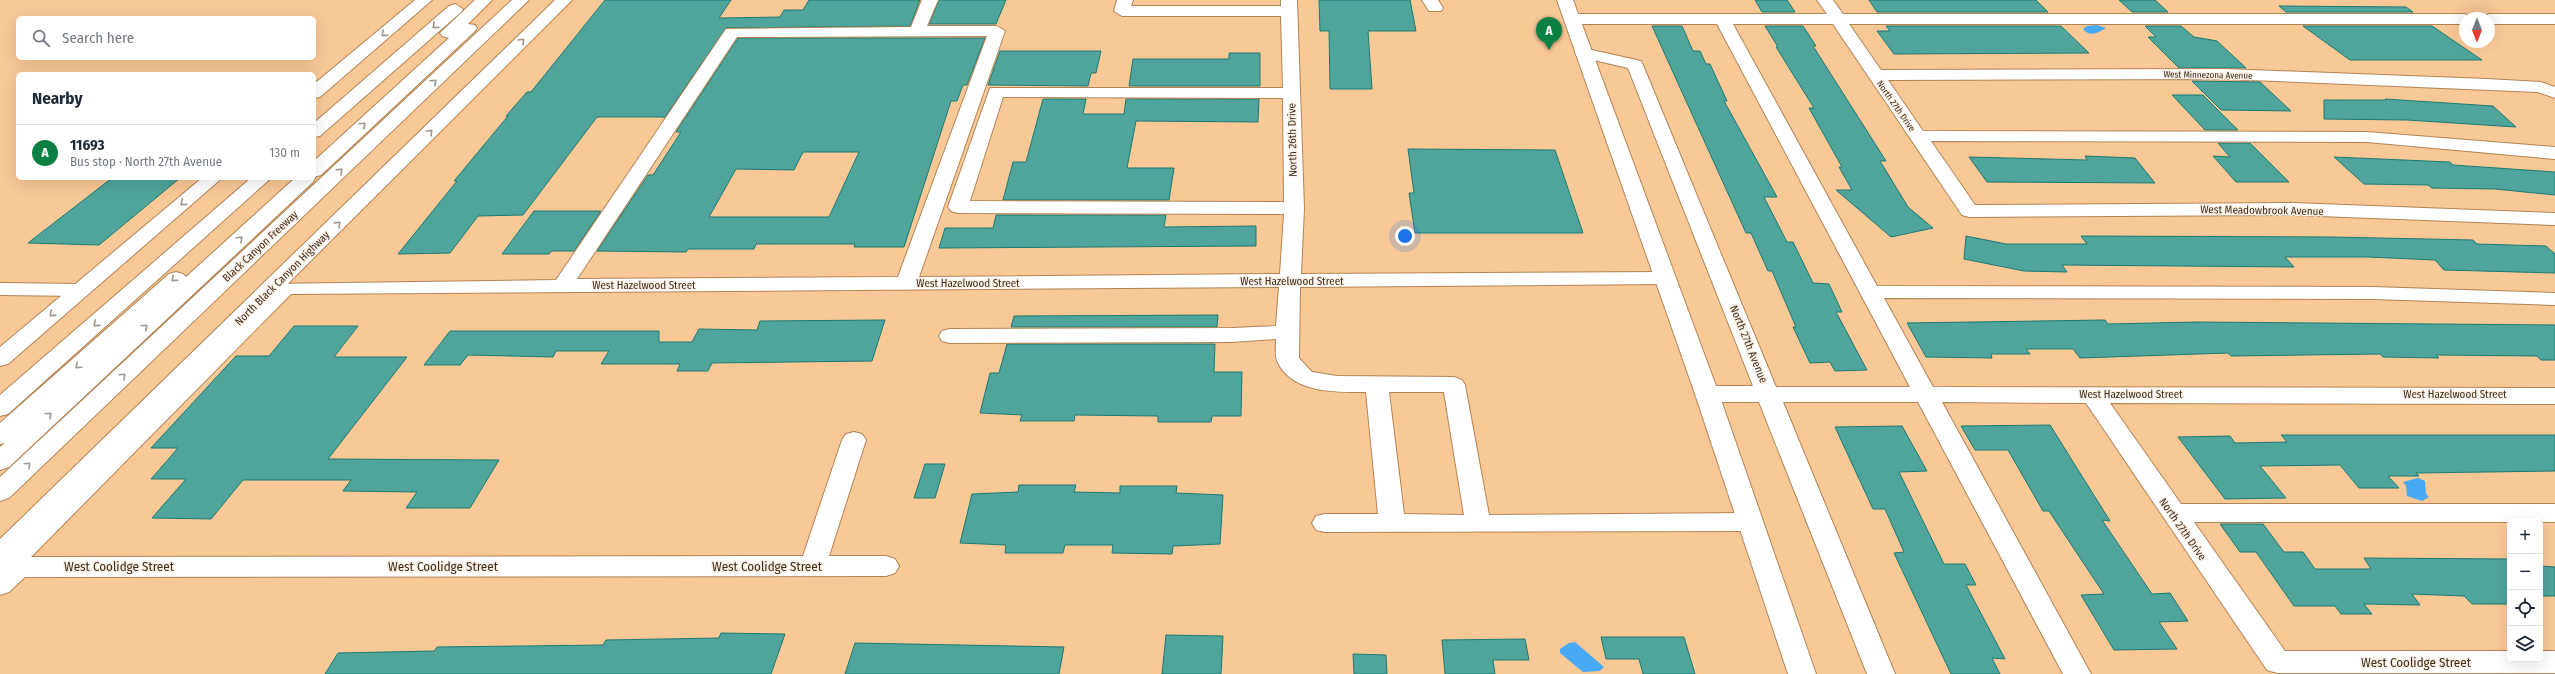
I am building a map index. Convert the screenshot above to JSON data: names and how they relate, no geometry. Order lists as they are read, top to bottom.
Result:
{
  "streets": {
    "main road": [
      "West Minnezona Avenue",
      "North 27th Drive",
      "North 26th Drive",
      "West Meadowbrook Avenue",
      "Black Canyon Freeway",
      "North Black Canyon Highway",
      "West Hazelwood Street",
      "North 27th Avenue",
      "West Coolidge Street"
    ]
  },
  "crossings": [
    ["West Minnezona Avenue", "North 27th Drive"],
    ["North 27th Drive", "West Meadowbrook Avenue"],
    ["North 27th Drive", "West Hazelwood Street"],
    ["North 27th Drive", "West Coolidge Street"],
    ["North 26th Drive", "West Hazelwood Street"],
    ["North Black Canyon Highway", "West Hazelwood Street"],
    ["North Black Canyon Highway", "West Coolidge Street"],
    ["West Hazelwood Street", "North 27th Avenue"]
  ],
  "north": "bottom",
  "page": {
    "search": "Search here",
    "pins": "A",
    "heading": "Nearby",
    "list": [
      {
        "mark": "A",
        "name": "11693",
        "note": "Bus stop · North 27th Avenue",
        "value": "130 m"
      }
    ],
    "map_buttons": ["+", "−"]
  }
}
